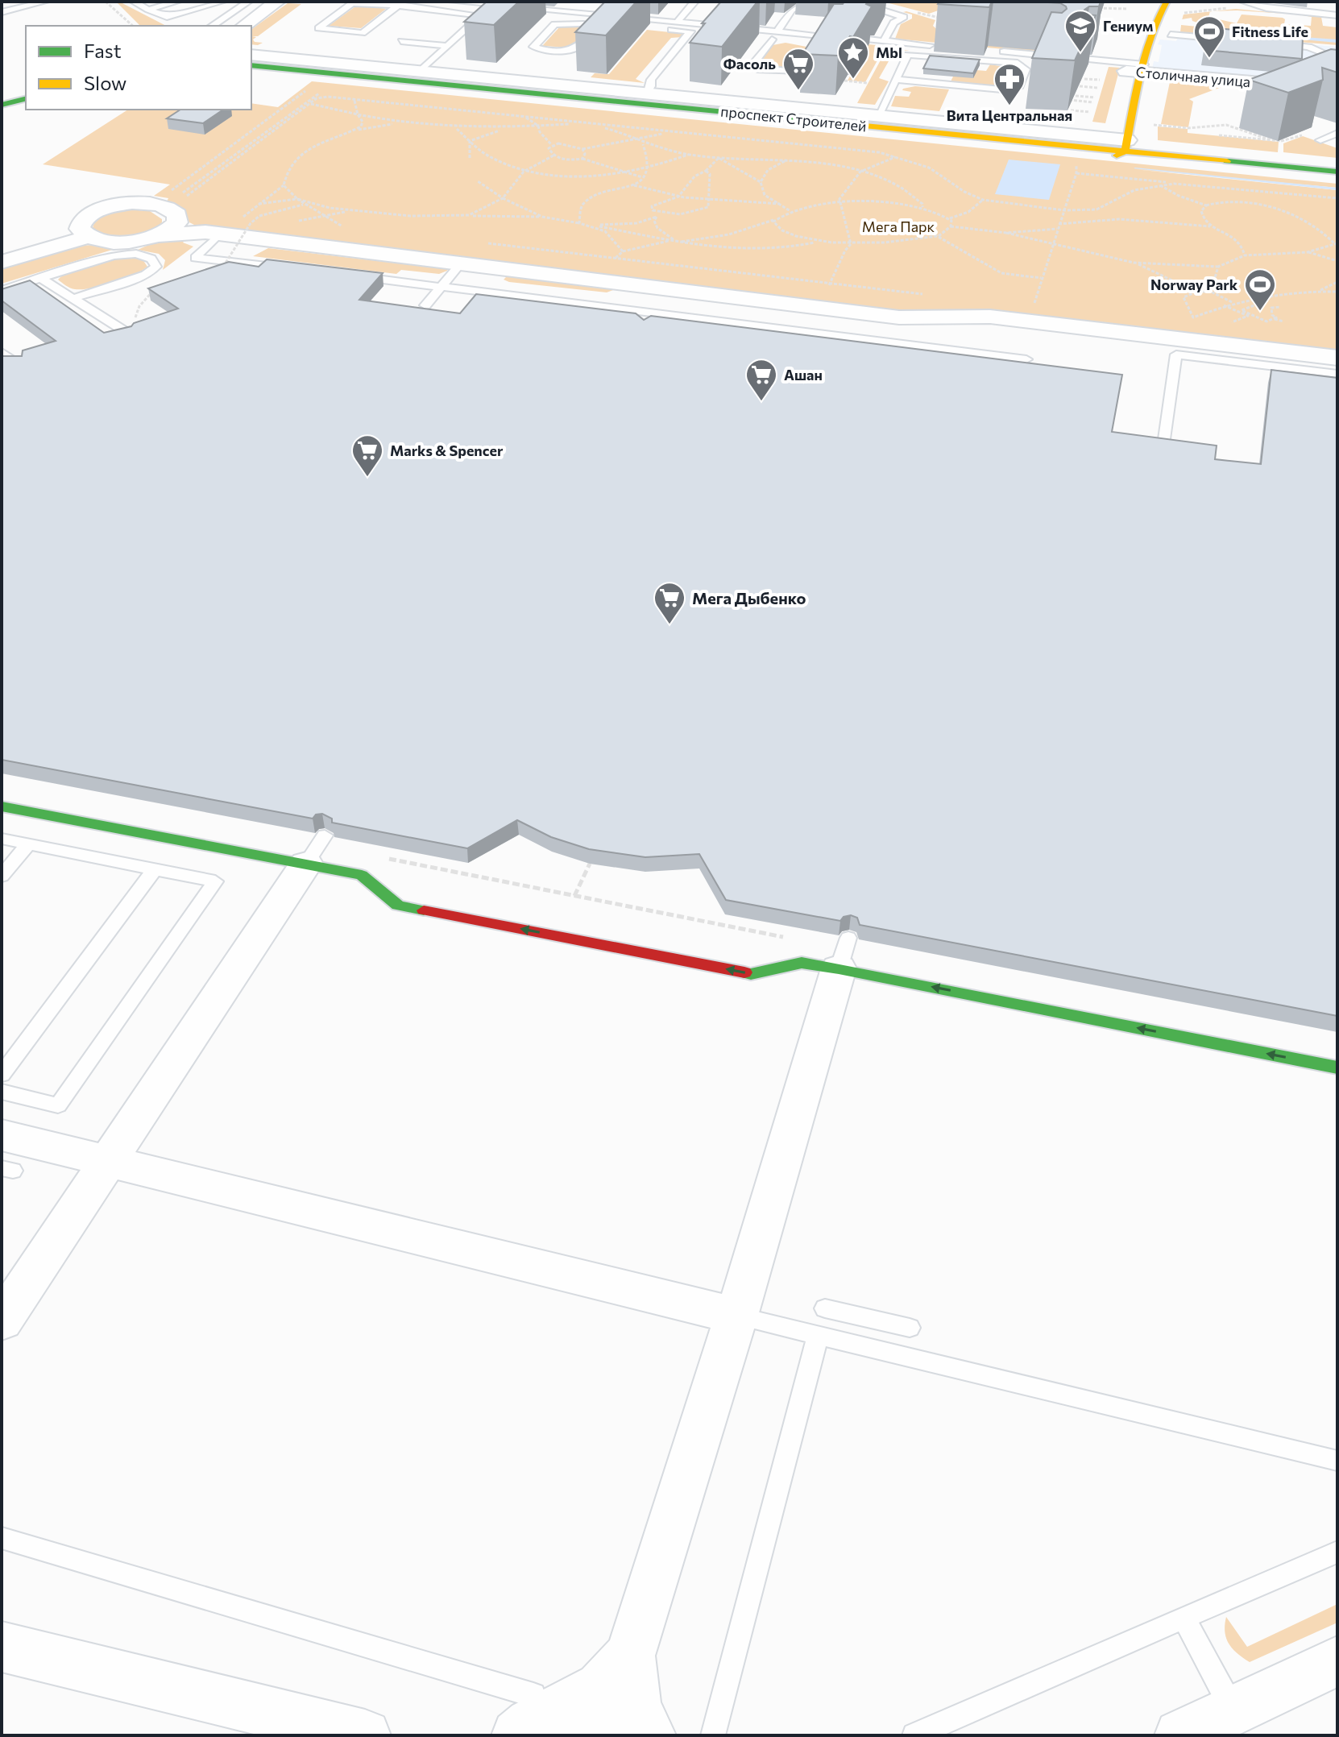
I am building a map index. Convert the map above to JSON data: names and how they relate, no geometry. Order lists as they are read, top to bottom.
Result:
{
  "streets": {
    "street": ["Столичная улица", "проспект Строителей"]
  },
  "parks": ["Мега Парк"],
  "places": {
    "school or university": ["Гениум"],
    "sports": ["Fitness Life", "Norway Park"],
    "place": ["Mbl"],
    "supermarket": [
      "Фасоль",
      "Ашан",
      "Marks & Spencer",
      "Мега Дыбенко"
    ],
    "pharmacy": ["Вита Центральная"]
  },
  "legend": ["Fast", "Slow"]
}
